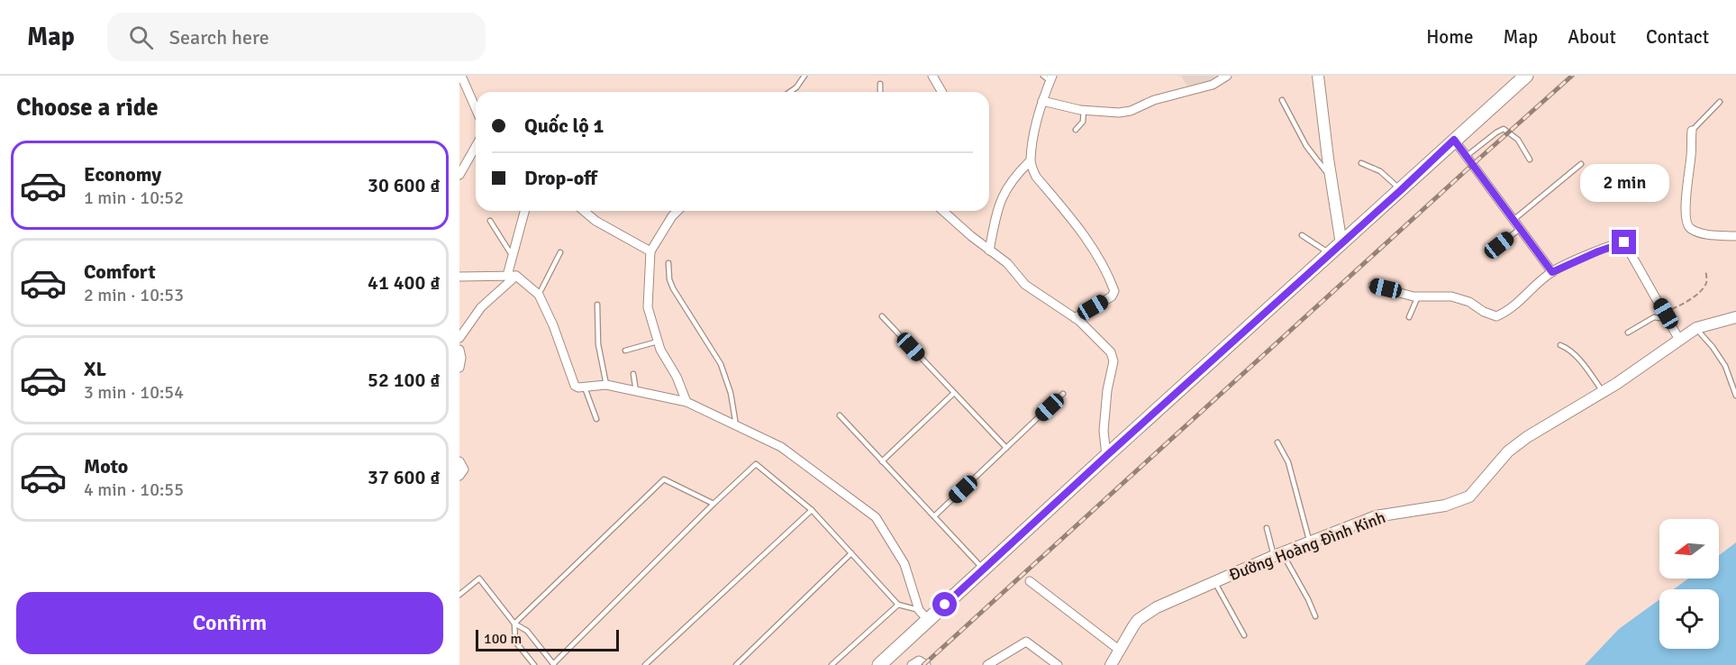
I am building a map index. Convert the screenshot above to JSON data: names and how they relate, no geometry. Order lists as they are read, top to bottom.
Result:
{
  "streets": {
    "street": ["Đường Hoàng Đình Kinh"]
  },
  "scale_bar": "100 m",
  "north": "left",
  "page": {
    "header": "Map",
    "search": "Search here",
    "nav": [
      "Home",
      "Map",
      "About",
      "Contact"
    ],
    "heading": "Choose a ride",
    "banner": ["Quốc lộ 1", "Drop-off"],
    "list": [
      {
        "name": "Economy",
        "note": "1 min · 10:52",
        "value": "30 600 ₫"
      },
      {
        "name": "Comfort",
        "note": "2 min · 10:53",
        "value": "41 400 ₫"
      },
      {
        "name": "XL",
        "note": "3 min · 10:54",
        "value": "52 100 ₫"
      },
      {
        "name": "Moto",
        "note": "4 min · 10:55",
        "value": "37 600 ₫"
      }
    ],
    "bubble": "2 min",
    "buttons": "Confirm",
    "scale": "100 m"
  }
}
